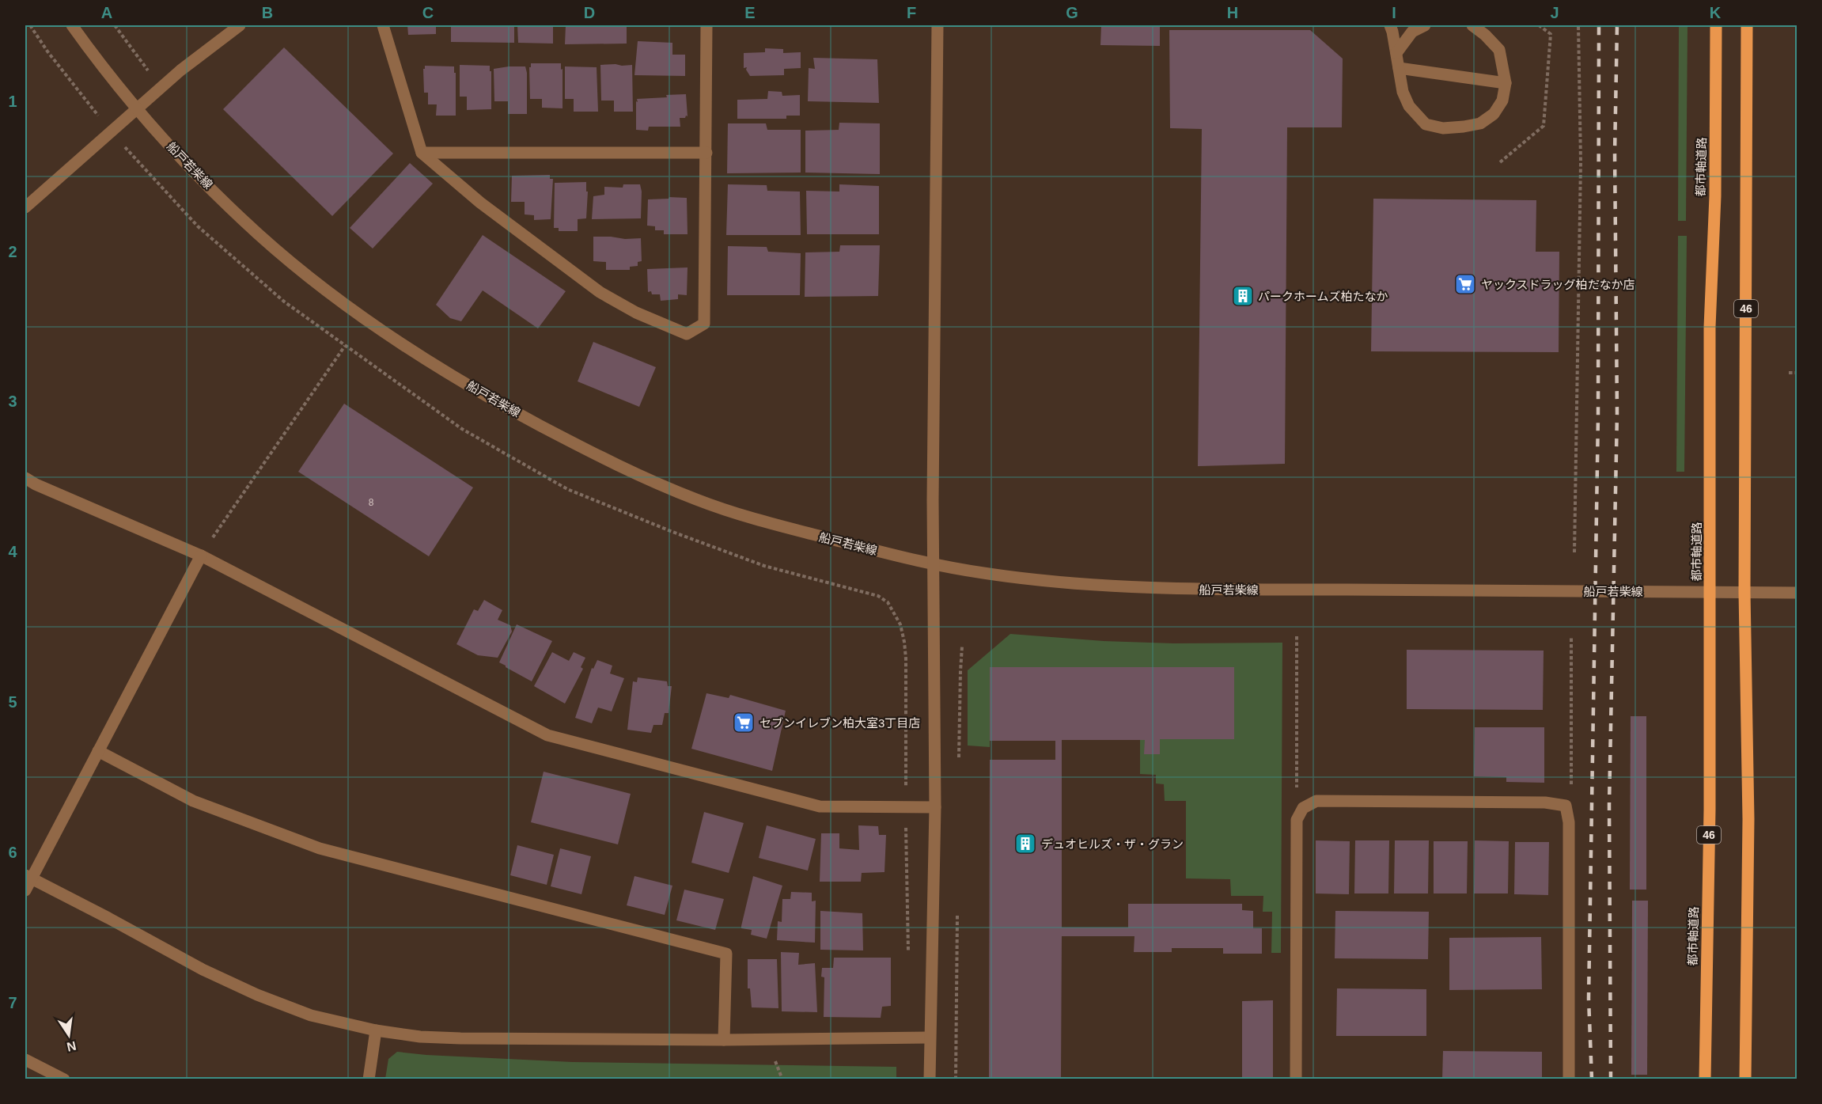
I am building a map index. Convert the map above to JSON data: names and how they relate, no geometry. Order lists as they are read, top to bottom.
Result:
{
  "streets": {
    "main road": ["都市軸道路", "46"],
    "street": ["船戸若柴線"]
  },
  "crossings": [
    ["船戸若柴線", "都市軸道路"],
    ["船戸若柴線", "46"]
  ],
  "places": {
    "supermarket": ["ヤックスドラッグ柏たなか店", "セブンイレブン柏大室3丁目店"],
    "building": ["パークホームズ柏たなか", "デュオヒルズ・ザ・グラン"]
  },
  "house_numbers": ["8"],
  "north": "bottom",
  "grid": {
    "columns": [
      "A",
      "B",
      "C",
      "D",
      "E",
      "F",
      "G",
      "H",
      "I",
      "J",
      "K"
    ],
    "rows": [
      "1",
      "2",
      "3",
      "4",
      "5",
      "6",
      "7"
    ]
  }
}
